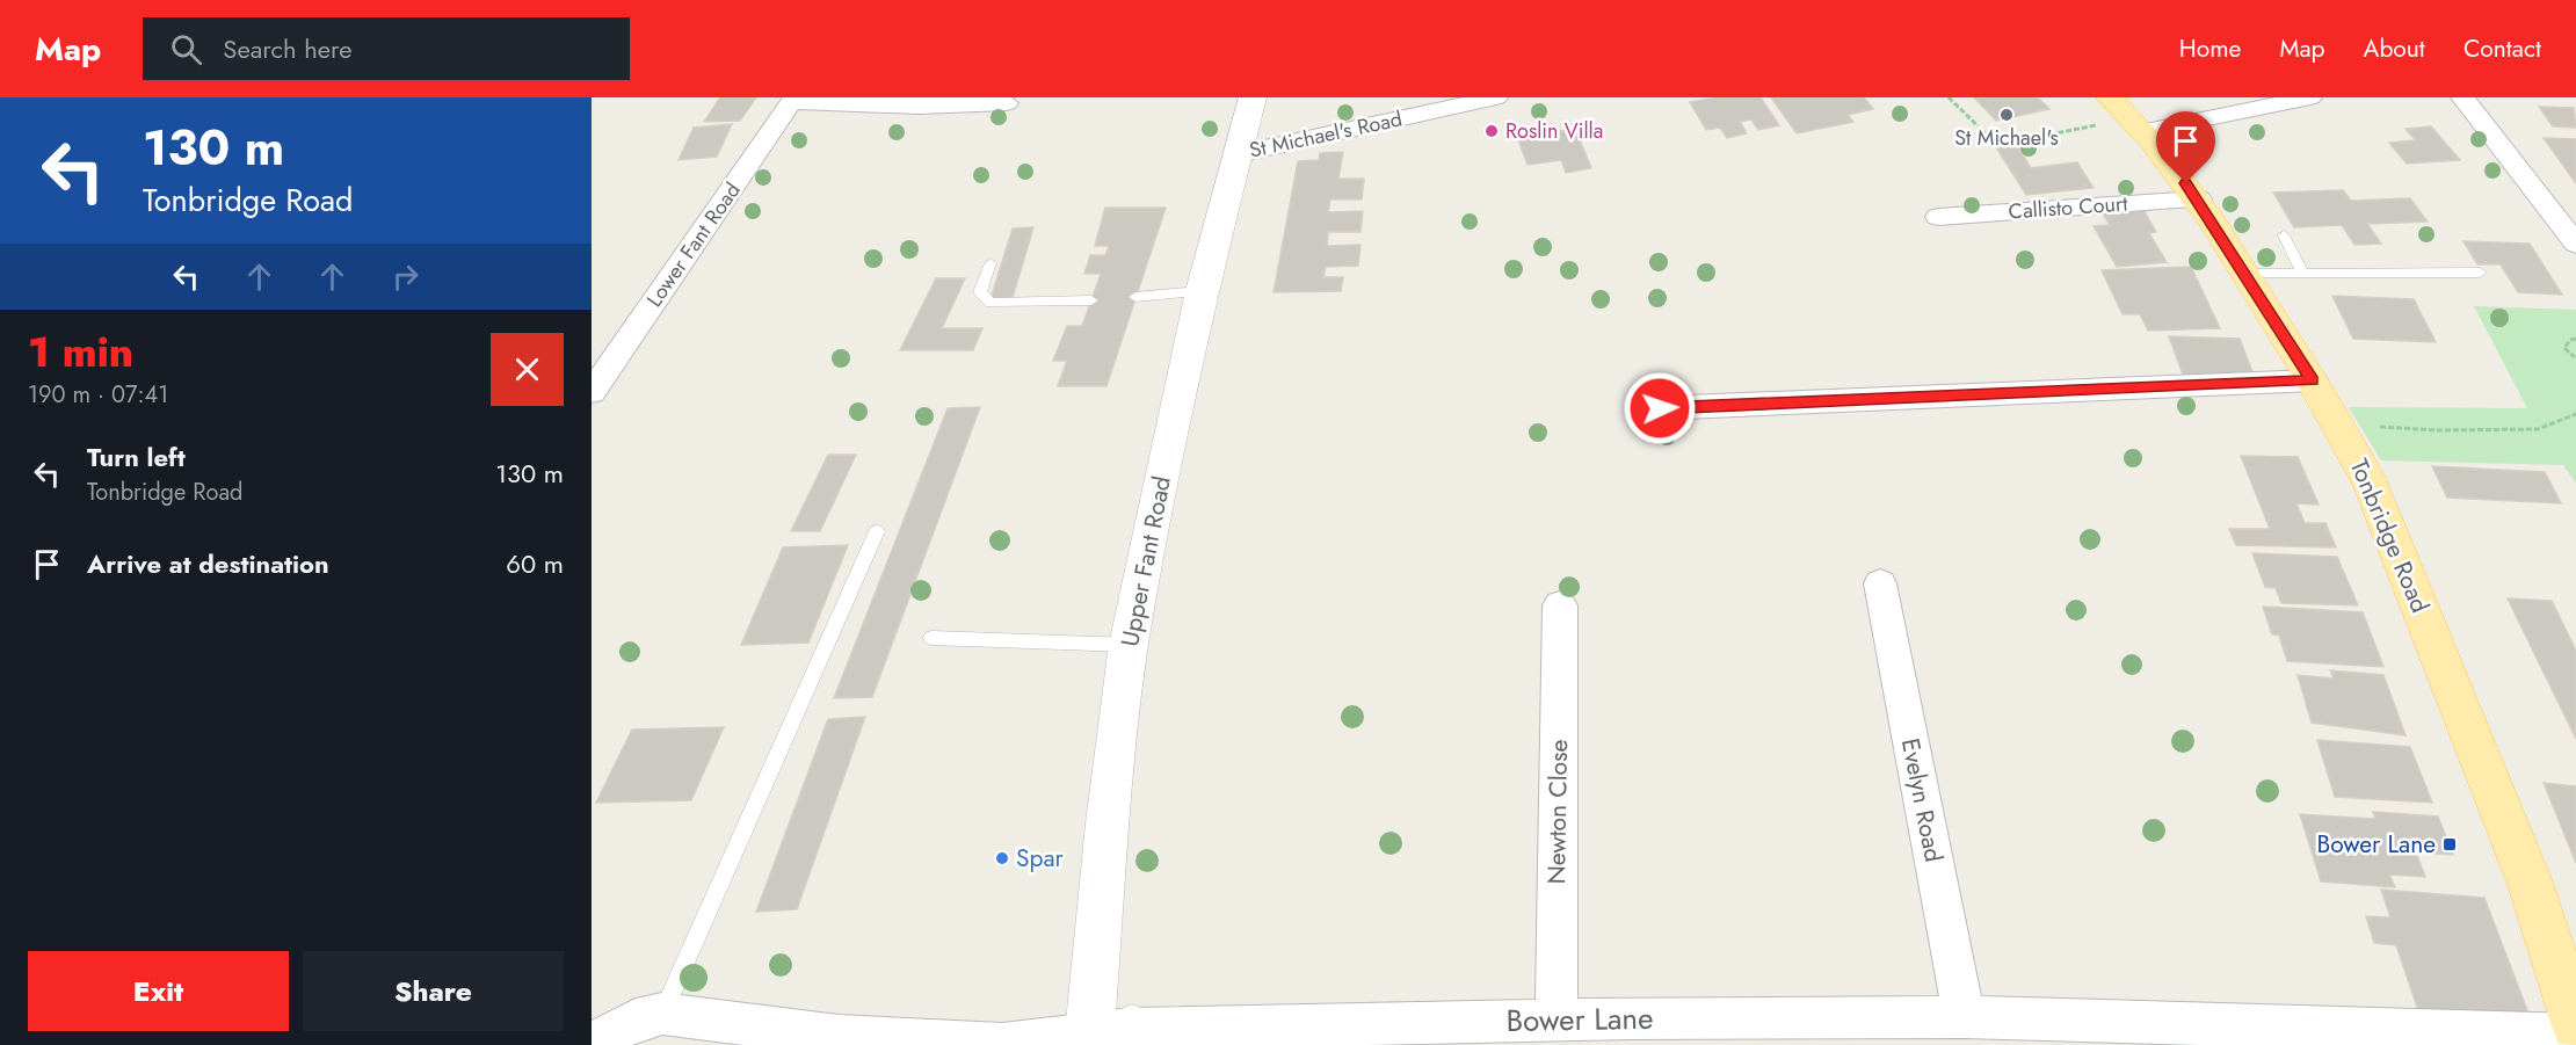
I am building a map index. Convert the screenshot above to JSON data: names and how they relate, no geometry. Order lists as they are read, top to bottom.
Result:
{
  "streets": {
    "main road": ["Tonbridge Road"],
    "street": [
      "St Michael's Road",
      "Callisto Court",
      "Lower Fant Road",
      "Upper Fant Road",
      "Evelyn Road",
      "Newton Close",
      "Bower Lane"
    ]
  },
  "crossings": [
    ["St Michael's Road", "Upper Fant Road"],
    ["Callisto Court", "Tonbridge Road"],
    ["Upper Fant Road", "Bower Lane"],
    ["Evelyn Road", "Bower Lane"],
    ["Newton Close", "Bower Lane"]
  ],
  "places": {
    "other": ["St Michael's", "Roslin Villa", "Spar"],
    "transit": ["Bower Lane"]
  },
  "page": {
    "header": "Map",
    "search": "Search here",
    "nav": [
      "Home",
      "Map",
      "About",
      "Contact"
    ],
    "turn": ["130 m", "Tonbridge Road"],
    "heading": ["1 min", "190 m · 07:41"],
    "list": [
      {
        "name": "Turn left",
        "note": "Tonbridge Road",
        "value": "130 m"
      },
      {
        "name": "Arrive at destination",
        "value": "60 m"
      }
    ],
    "buttons": ["Exit", "Share"]
  }
}
